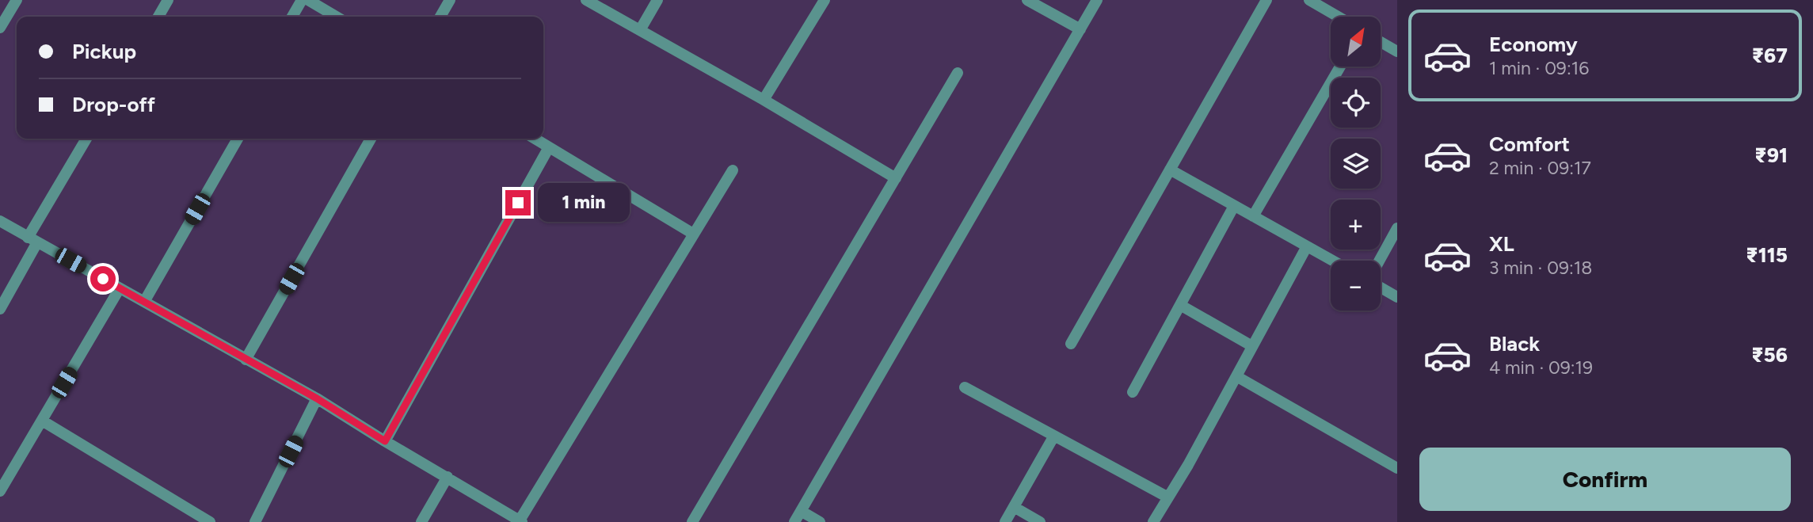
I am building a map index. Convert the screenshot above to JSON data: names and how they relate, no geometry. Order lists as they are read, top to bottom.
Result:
{
  "north": "top right",
  "page": {
    "list": [
      {
        "name": "Economy",
        "note": "1 min · 09:16",
        "value": "₹67"
      },
      {
        "name": "Comfort",
        "note": "2 min · 09:17",
        "value": "₹91"
      },
      {
        "name": "XL",
        "note": "3 min · 09:18",
        "value": "₹115"
      },
      {
        "name": "Black",
        "note": "4 min · 09:19",
        "value": "₹56"
      }
    ],
    "map_buttons": ["+", "−"],
    "banner": ["Pickup", "Drop-off"],
    "bubble": "1 min",
    "buttons": "Confirm"
  }
}
